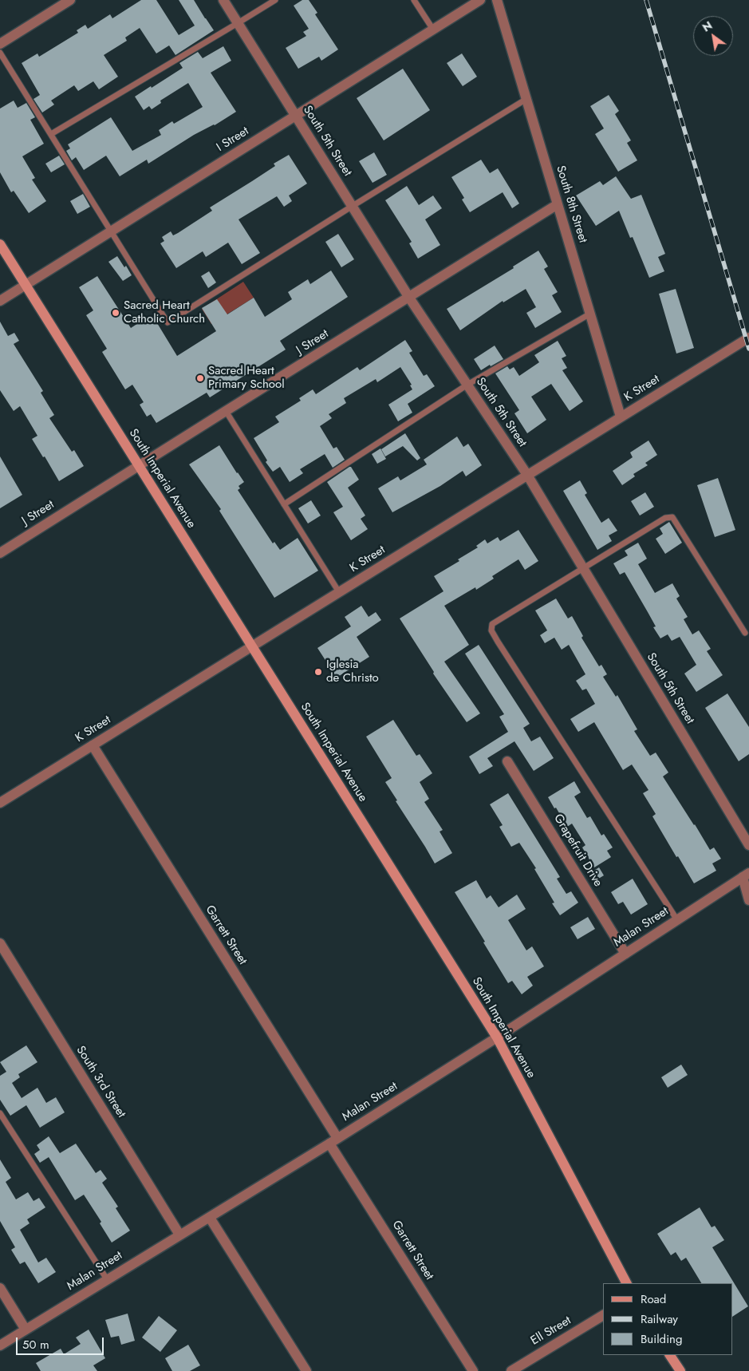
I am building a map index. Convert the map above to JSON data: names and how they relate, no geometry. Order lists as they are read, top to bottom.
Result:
{
  "streets": {
    "main road": ["South Imperial Avenue"],
    "street": [
      "I Street",
      "South 5th Street",
      "South 8th Street",
      "J Street",
      "K Street",
      "Grapefruit Drive",
      "Malan Street",
      "Garrett Street",
      "South 3rd Street",
      "Ell Street"
    ]
  },
  "crossings": [
    ["I Street", "South 5th Street"],
    ["I Street", "South Imperial Avenue"],
    ["South 5th Street", "J Street"],
    ["South 5th Street", "K Street"],
    ["South 8th Street", "J Street"],
    ["South 8th Street", "K Street"],
    ["J Street", "South Imperial Avenue"],
    ["K Street", "South Imperial Avenue"],
    ["K Street", "Garrett Street"],
    ["South Imperial Avenue", "Malan Street"],
    ["Grapefruit Drive", "Malan Street"],
    ["Malan Street", "Garrett Street"],
    ["Malan Street", "South 3rd Street"]
  ],
  "places": ["Sacred Heart Catholic Church", "Sacred Heart Primary School", "Iglesia de Christo"],
  "legend": ["Road", "Railway", "Building"],
  "scale_bar": "50 m",
  "north": "top left"
}
